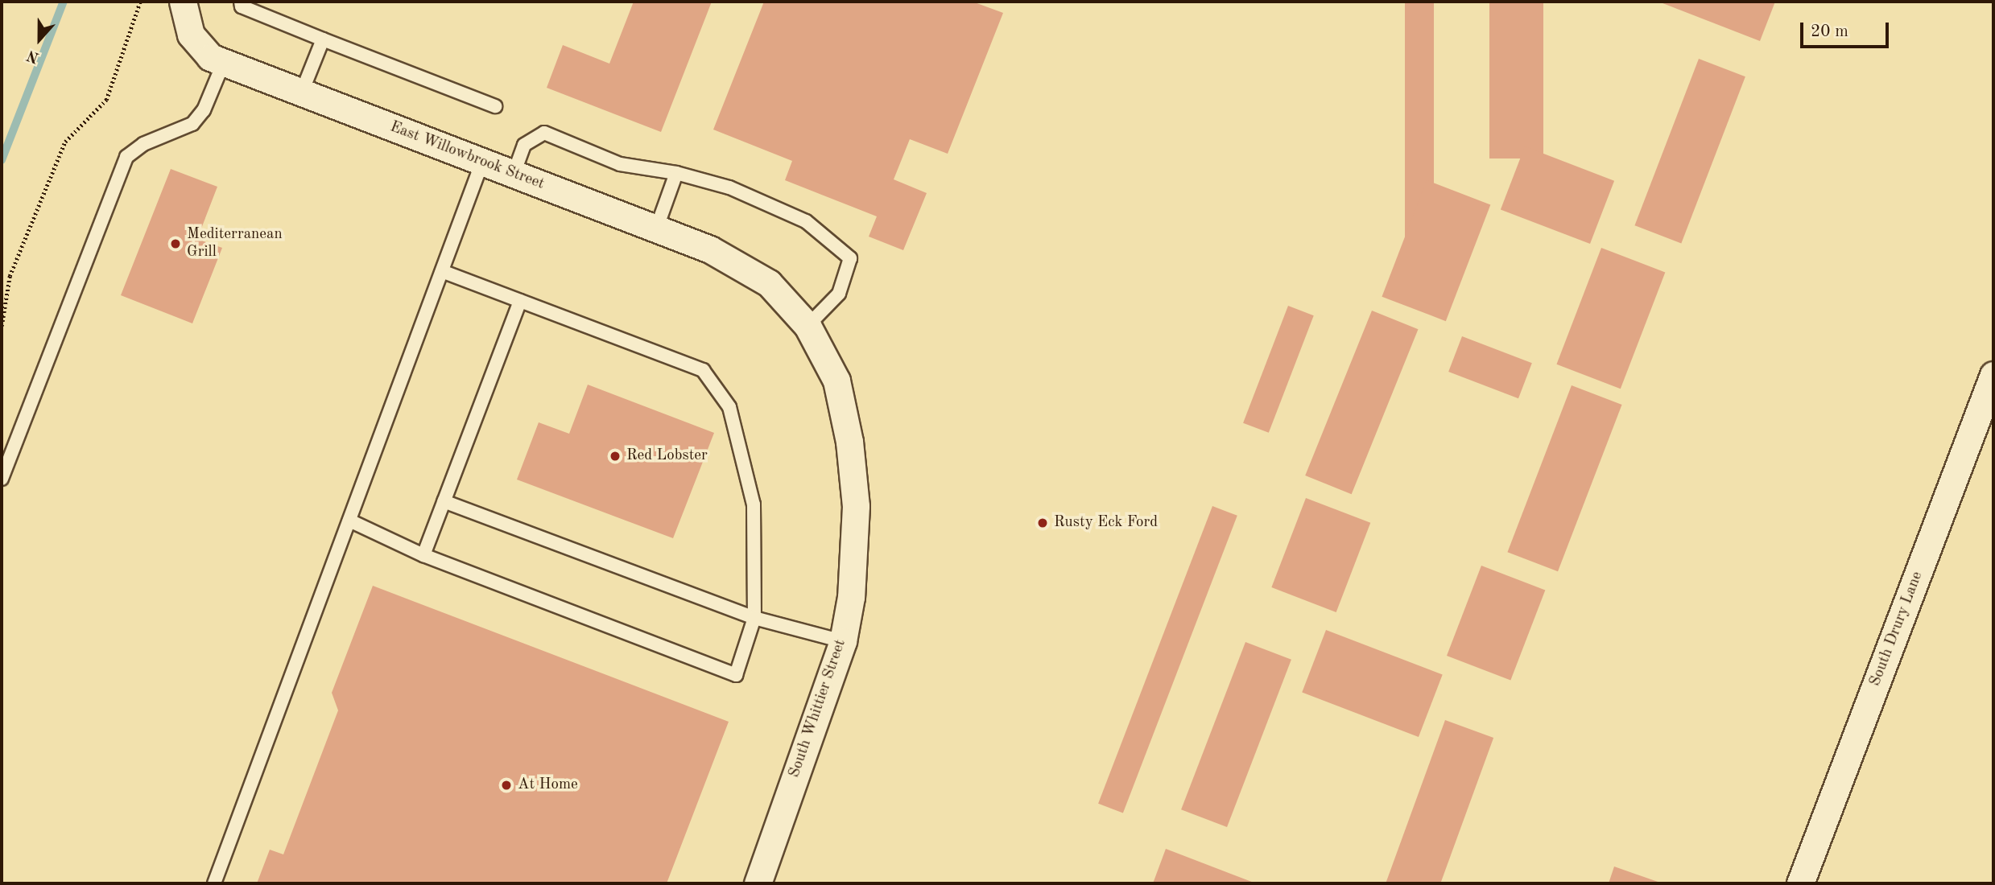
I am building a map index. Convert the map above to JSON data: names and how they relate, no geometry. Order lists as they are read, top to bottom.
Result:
{
  "streets": {
    "street": ["East Willowbrook Street", "South Drury Lane", "South Whittier Street"]
  },
  "crossings": [
    ["East Willowbrook Street", "South Whittier Street"]
  ],
  "places": [
    "Mediterranean Grill",
    "Red Lobster",
    "Rusty Eck Ford",
    "At Home"
  ],
  "scale_bar": "20 m",
  "north": "bottom"
}
